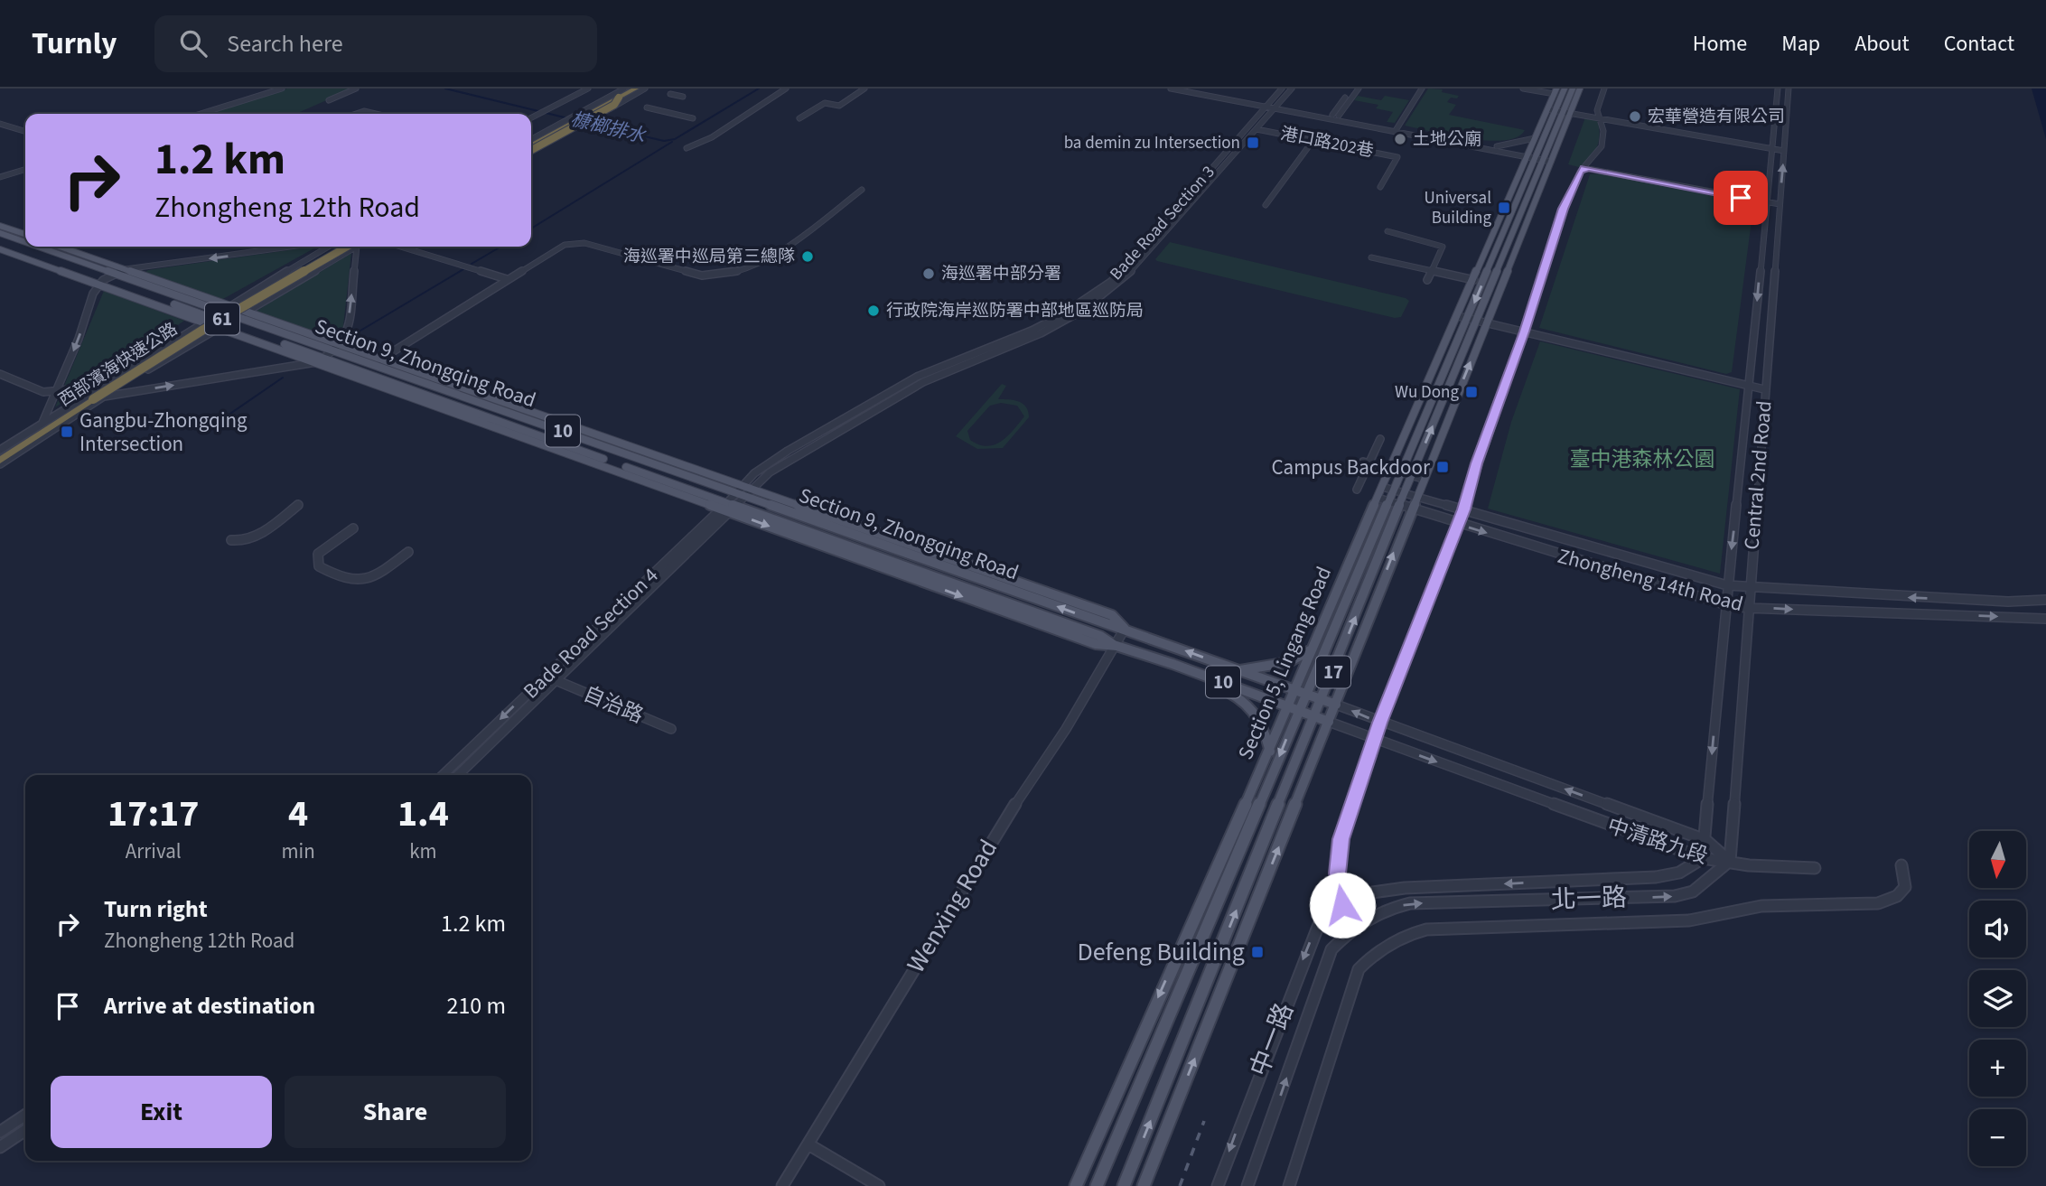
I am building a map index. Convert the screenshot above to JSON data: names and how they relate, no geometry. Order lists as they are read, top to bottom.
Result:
{
  "streets": {
    "highway": ["61", "西部濱海快速公路"],
    "main road": [
      "Section 9, Zhongqing Road",
      "10",
      "Section 5, Lingang Road",
      "17"
    ],
    "street": [
      "港口路202巷",
      "Bade Road Section 3",
      "Central 2nd Road",
      "Zhongheng 14th Road",
      "Bade Road Section 4",
      "自治路",
      "中清路九段",
      "北一路",
      "Wenxing Road",
      "中一路"
    ]
  },
  "crossings": [
    ["港口路202巷", "Bade Road Section 3"],
    ["Bade Road Section 3", "Section 9, Zhongqing Road"],
    ["Bade Road Section 3", "Bade Road Section 4"],
    ["Section 9, Zhongqing Road", "Bade Road Section 4"],
    ["Section 9, Zhongqing Road", "Section 5, Lingang Road"],
    ["Section 9, Zhongqing Road", "中清路九段"],
    ["Section 9, Zhongqing Road", "Wenxing Road"],
    ["Central 2nd Road", "Zhongheng 14th Road"],
    ["Central 2nd Road", "中清路九段"],
    ["Central 2nd Road", "北一路"],
    ["Zhongheng 14th Road", "Section 5, Lingang Road"],
    ["Bade Road Section 4", "自治路"],
    ["Section 5, Lingang Road", "17"],
    ["Section 5, Lingang Road", "中清路九段"],
    ["中清路九段", "北一路"],
    ["北一路", "中一路"]
  ],
  "water": ["槺榔排水"],
  "parks": ["臺中港森林公園"],
  "places": {
    "other": [
      "宏華營造有限公司",
      "土地公廟",
      "海巡署中巡局第三總隊",
      "海巡署中部分署",
      "行政院海岸巡防署中部地區巡防局"
    ],
    "transit": [
      "ba demin zu Intersection",
      "Universal Building",
      "Wu Dong",
      "Gangbu-Zhongqing Intersection",
      "Campus Backdoor",
      "Defeng Building"
    ]
  },
  "north": "bottom",
  "page": {
    "header": "Turnly",
    "search": "Search here",
    "nav": [
      "Home",
      "Map",
      "About",
      "Contact"
    ],
    "turn": ["1.2 km", "Zhongheng 12th Road"],
    "eta": [
      "17:17",
      "Arrival",
      "4",
      "min",
      "1.4",
      "km"
    ],
    "map_buttons": ["+", "−"],
    "list": [
      {
        "name": "Turn right",
        "note": "Zhongheng 12th Road",
        "value": "1.2 km"
      },
      {
        "name": "Arrive at destination",
        "value": "210 m"
      }
    ],
    "buttons": ["Exit", "Share"]
  }
}
